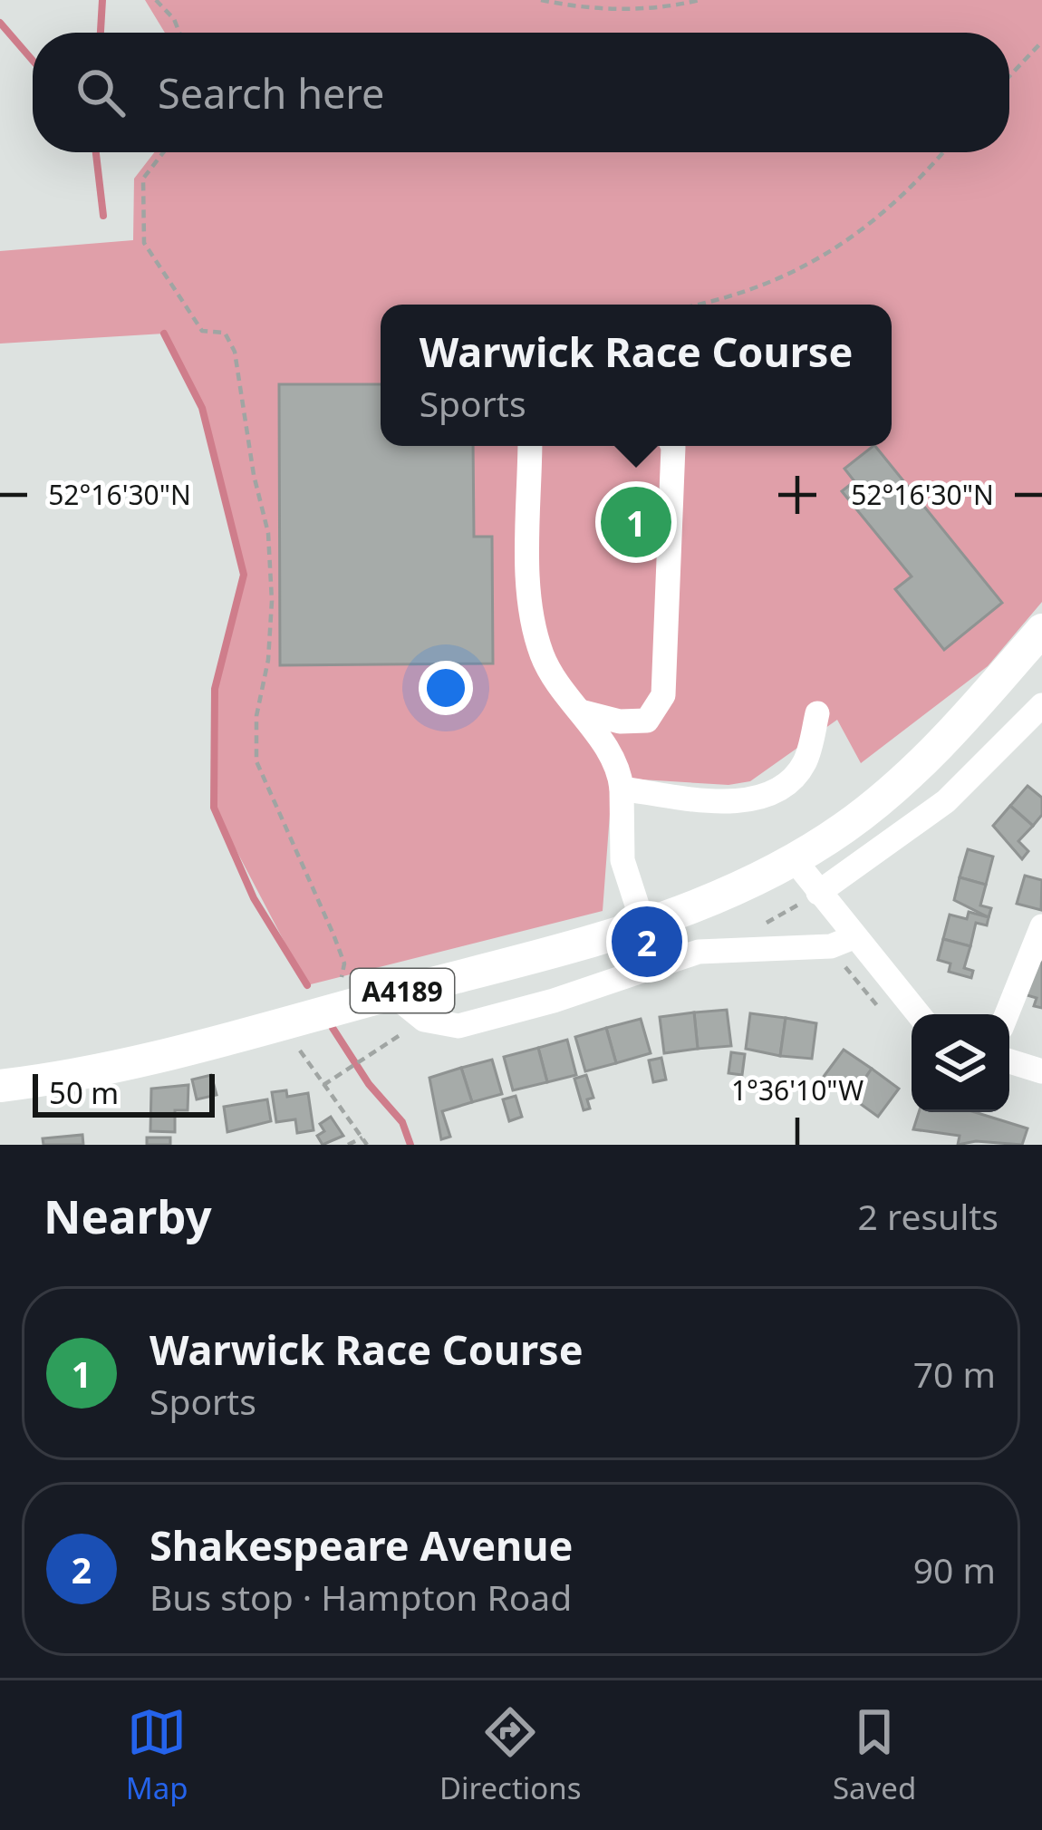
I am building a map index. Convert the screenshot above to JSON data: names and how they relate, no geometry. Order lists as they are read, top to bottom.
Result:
{
  "streets": {
    "main road": ["A4189"]
  },
  "scale_bar": "50 m",
  "page": {
    "search": "Search here",
    "popup": ["Warwick Race Course", "Sports"],
    "pins": ["1", "2"],
    "scale": "50 m",
    "heading": ["Nearby", "2 results"],
    "list": [
      {
        "mark": "1",
        "name": "Warwick Race Course",
        "note": "Sports",
        "value": "70 m"
      },
      {
        "mark": "2",
        "name": "Shakespeare Avenue",
        "note": "Bus stop · Hampton Road",
        "value": "90 m"
      }
    ],
    "nav": ["Map", "Directions", "Saved"]
  },
  "coordinates": ["52°16'30\"N", "1°36'10\"W"]
}
